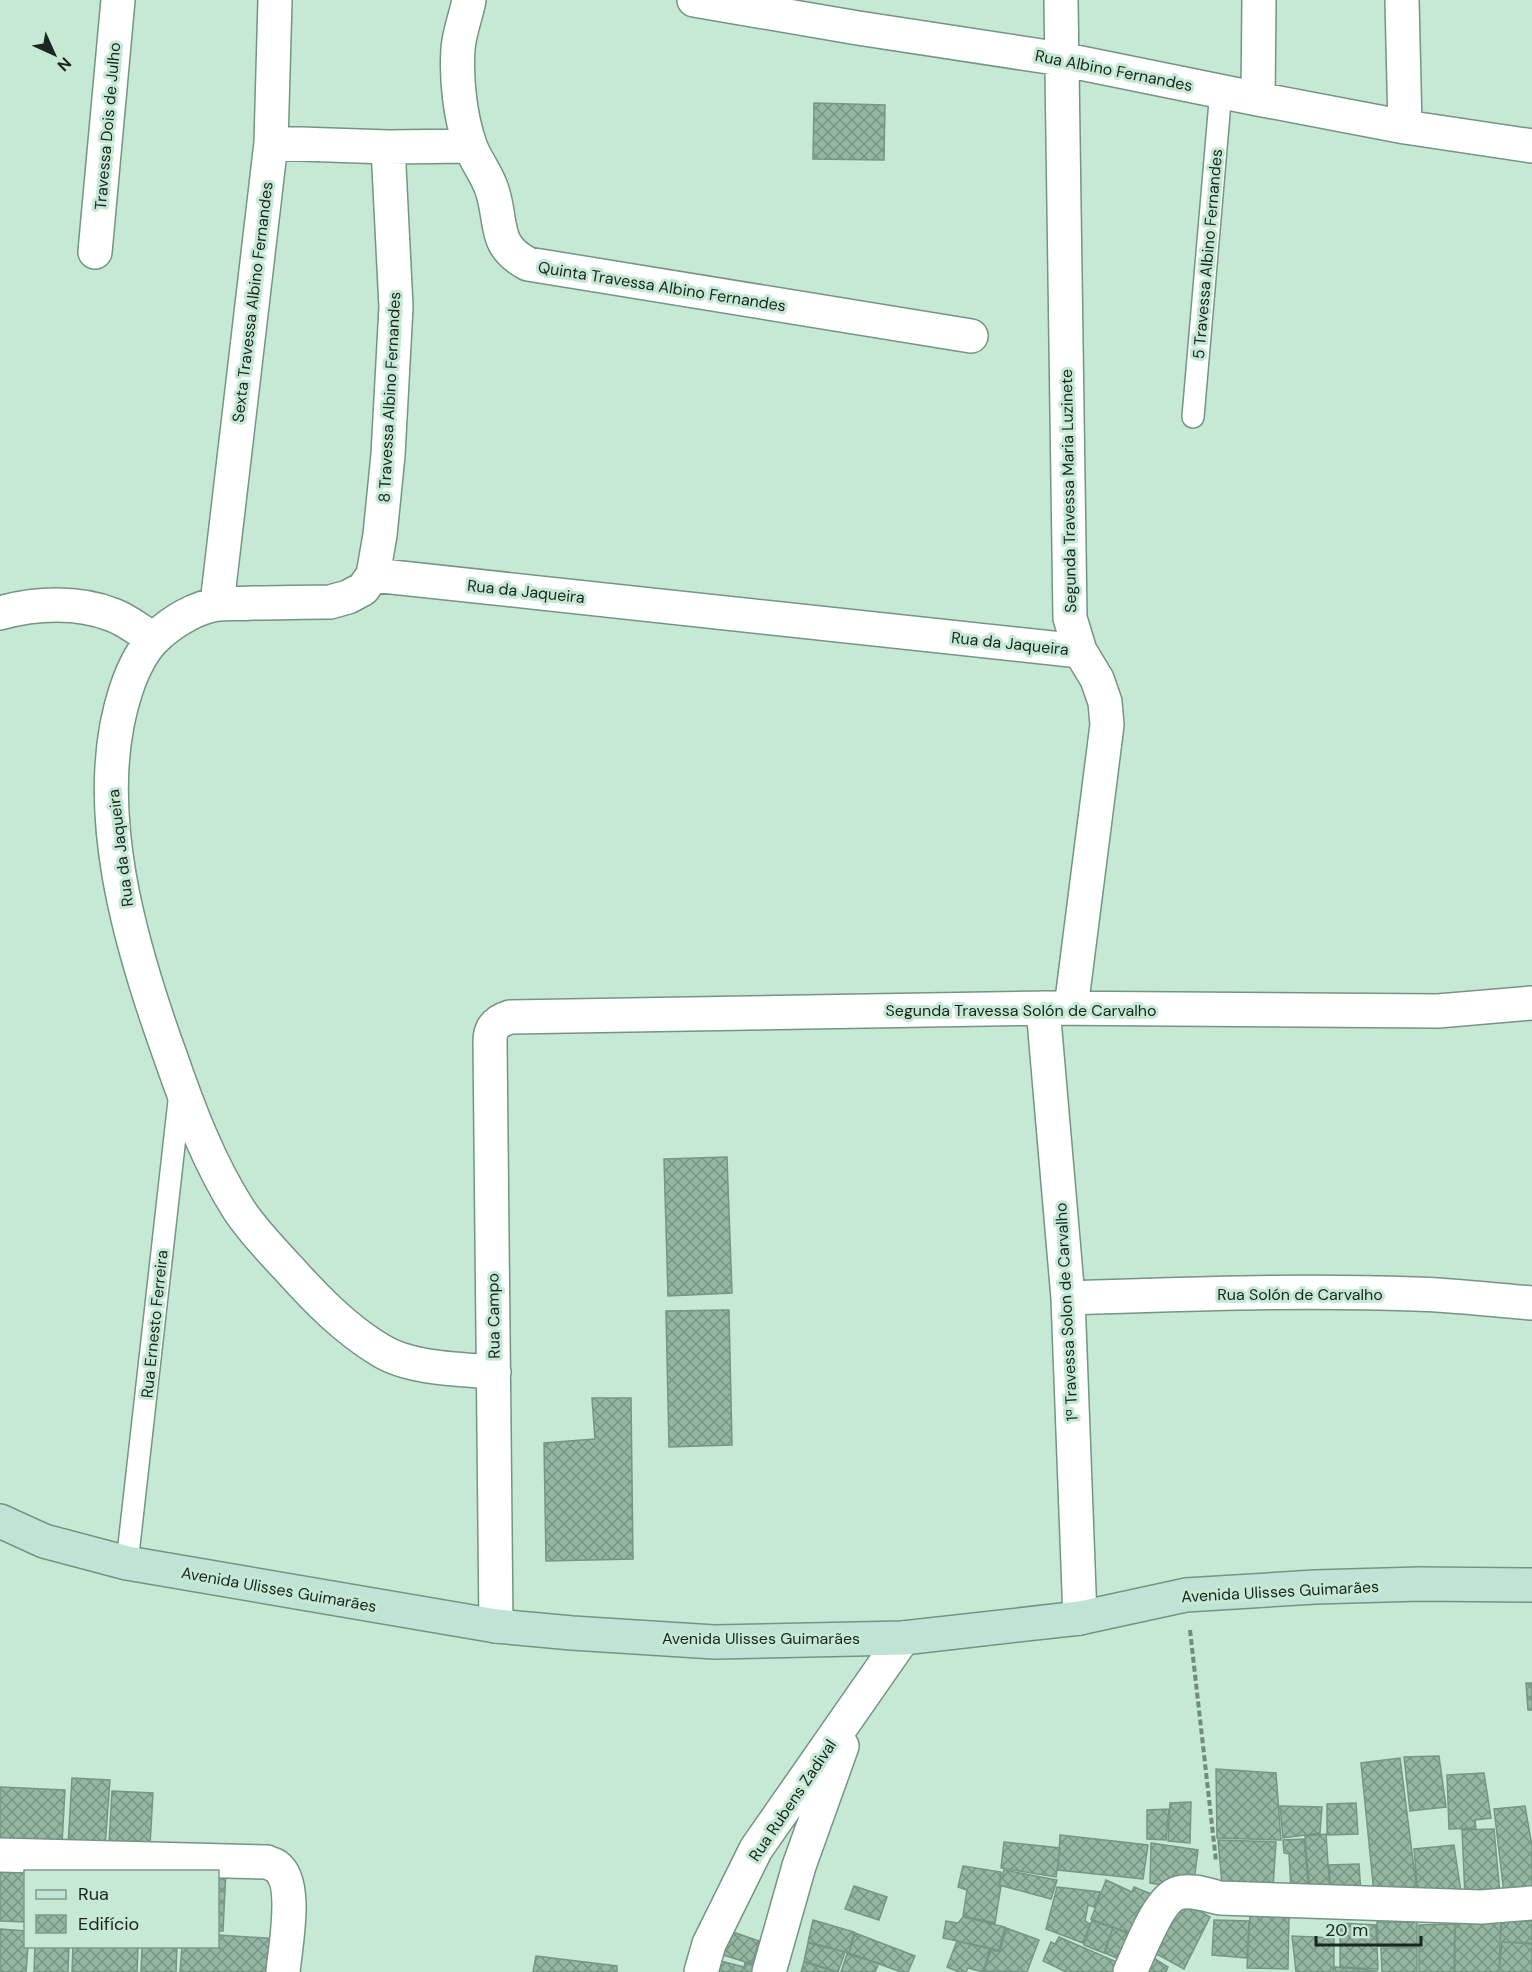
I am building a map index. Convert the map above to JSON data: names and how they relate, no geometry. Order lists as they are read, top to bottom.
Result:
{
  "streets": {
    "main road": ["Avenida Ulisses Guimarães"],
    "street": [
      "Rua Albino Fernandes",
      "Travessa Dois de Julho",
      "Quinta Travessa Albino Fernandes",
      "Sexta Travessa Albino Fernandes",
      "8 Travessa Albino Fernandes",
      "Segunda Travessa Maria Luzinete",
      "Rua da Jaqueira",
      "Segunda Travessa Solón de Carvalho",
      "Rua Solón de Carvalho",
      "1ª Travessa Solon de Carvalho",
      "Rua Campo",
      "Rua Rubens Zadival"
    ],
    "lane": ["5 Travessa Albino Fernandes", "Rua Ernesto Ferreira"]
  },
  "crossings": [
    ["Rua Albino Fernandes", "5 Travessa Albino Fernandes"],
    ["Rua Albino Fernandes", "Segunda Travessa Maria Luzinete"],
    ["Sexta Travessa Albino Fernandes", "Rua da Jaqueira"],
    ["8 Travessa Albino Fernandes", "Rua da Jaqueira"],
    ["Segunda Travessa Maria Luzinete", "Rua da Jaqueira"],
    ["Segunda Travessa Maria Luzinete", "Segunda Travessa Solón de Carvalho"],
    ["Segunda Travessa Maria Luzinete", "1ª Travessa Solon de Carvalho"],
    ["Rua da Jaqueira", "Rua Campo"],
    ["Rua da Jaqueira", "Rua Ernesto Ferreira"],
    ["Segunda Travessa Solón de Carvalho", "1ª Travessa Solon de Carvalho"],
    ["Segunda Travessa Solón de Carvalho", "Rua Campo"],
    ["Rua Solón de Carvalho", "1ª Travessa Solon de Carvalho"],
    ["1ª Travessa Solon de Carvalho", "Avenida Ulisses Guimarães"],
    ["Rua Campo", "Avenida Ulisses Guimarães"],
    ["Rua Ernesto Ferreira", "Avenida Ulisses Guimarães"],
    ["Avenida Ulisses Guimarães", "Rua Rubens Zadival"]
  ],
  "legend": ["Rua", "Edifício"],
  "scale_bar": "20 m",
  "north": "bottom right"
}
